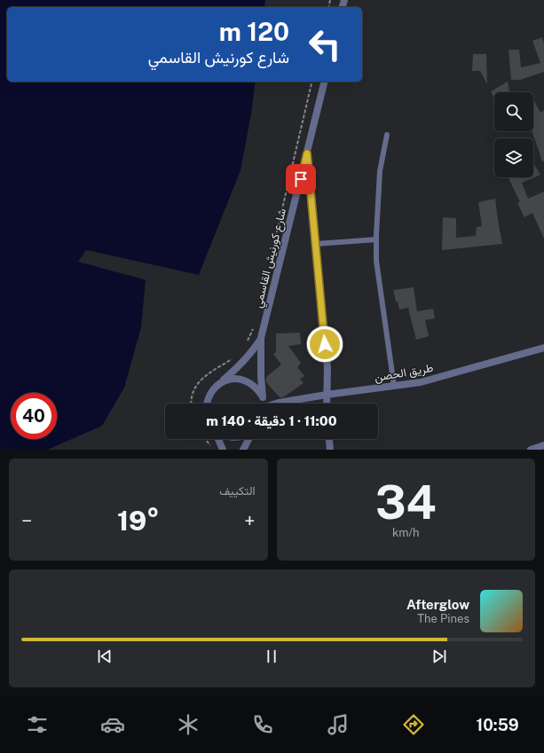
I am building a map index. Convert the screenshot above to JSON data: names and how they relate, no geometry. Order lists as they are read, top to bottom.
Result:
{
  "streets": {
    "street": ["شارع كورنيش القاسمي", "طريق الحصن"]
  },
  "page": {
    "turn": ["120 m", "شارع كورنيش القاسمي"],
    "limit": "40",
    "trip": "11:00 · 1 دقيقة · 140 m",
    "tile": [
      ["34", "km/h"],
      "التكييف"
    ],
    "heat": ["−", "19°", "+"],
    "song": ["Afterglow", "The Pines"],
    "tabs": "10:59"
  }
}
